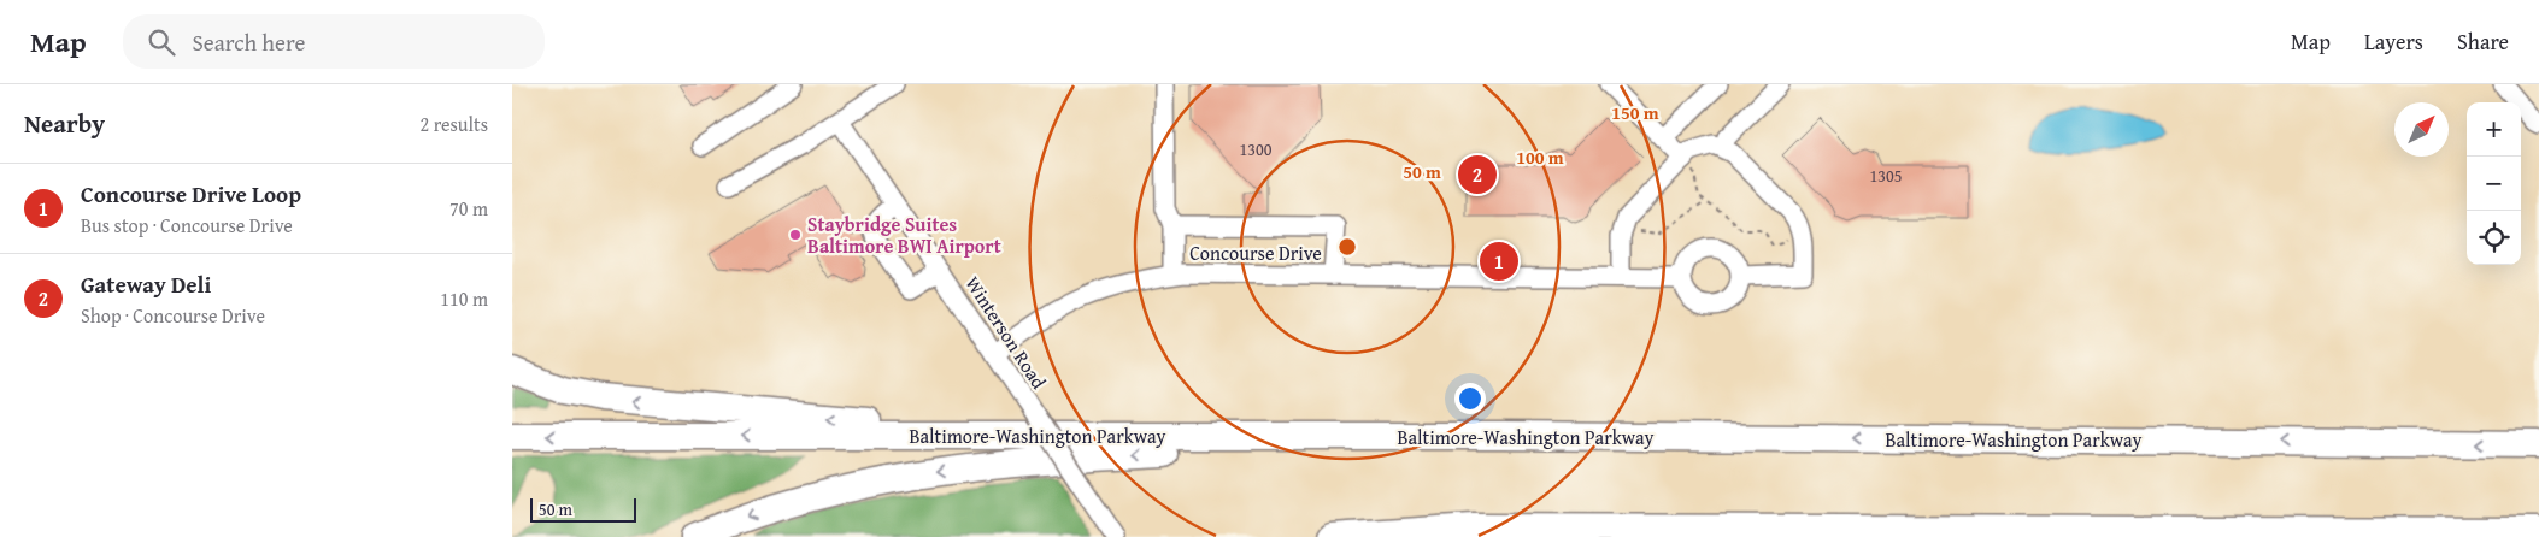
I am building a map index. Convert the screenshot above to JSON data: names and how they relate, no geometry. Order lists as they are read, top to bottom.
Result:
{
  "streets": {
    "highway": ["Baltimore-Washington Parkway"],
    "street": ["Concourse Drive", "Winterson Road"]
  },
  "crossings": [
    ["Concourse Drive", "Winterson Road"]
  ],
  "places": ["Staybridge Suites Baltimore BWI Airport"],
  "house_numbers": ["1300", "1305"],
  "scale_bar": "50 m",
  "north": "top right",
  "page": {
    "header": "Map",
    "search": "Search here",
    "nav": ["Map", "Layers", "Share"],
    "heading": ["Nearby", "2 results"],
    "map_buttons": ["+", "−"],
    "pins": ["2", "1"],
    "list": [
      {
        "mark": "1",
        "name": "Concourse Drive Loop",
        "note": "Bus stop · Concourse Drive",
        "value": "70 m"
      },
      {
        "mark": "2",
        "name": "Gateway Deli",
        "note": "Shop · Concourse Drive",
        "value": "110 m"
      }
    ],
    "scale": "50 m"
  },
  "rings": ["150 m", "100 m", "50 m"]
}
